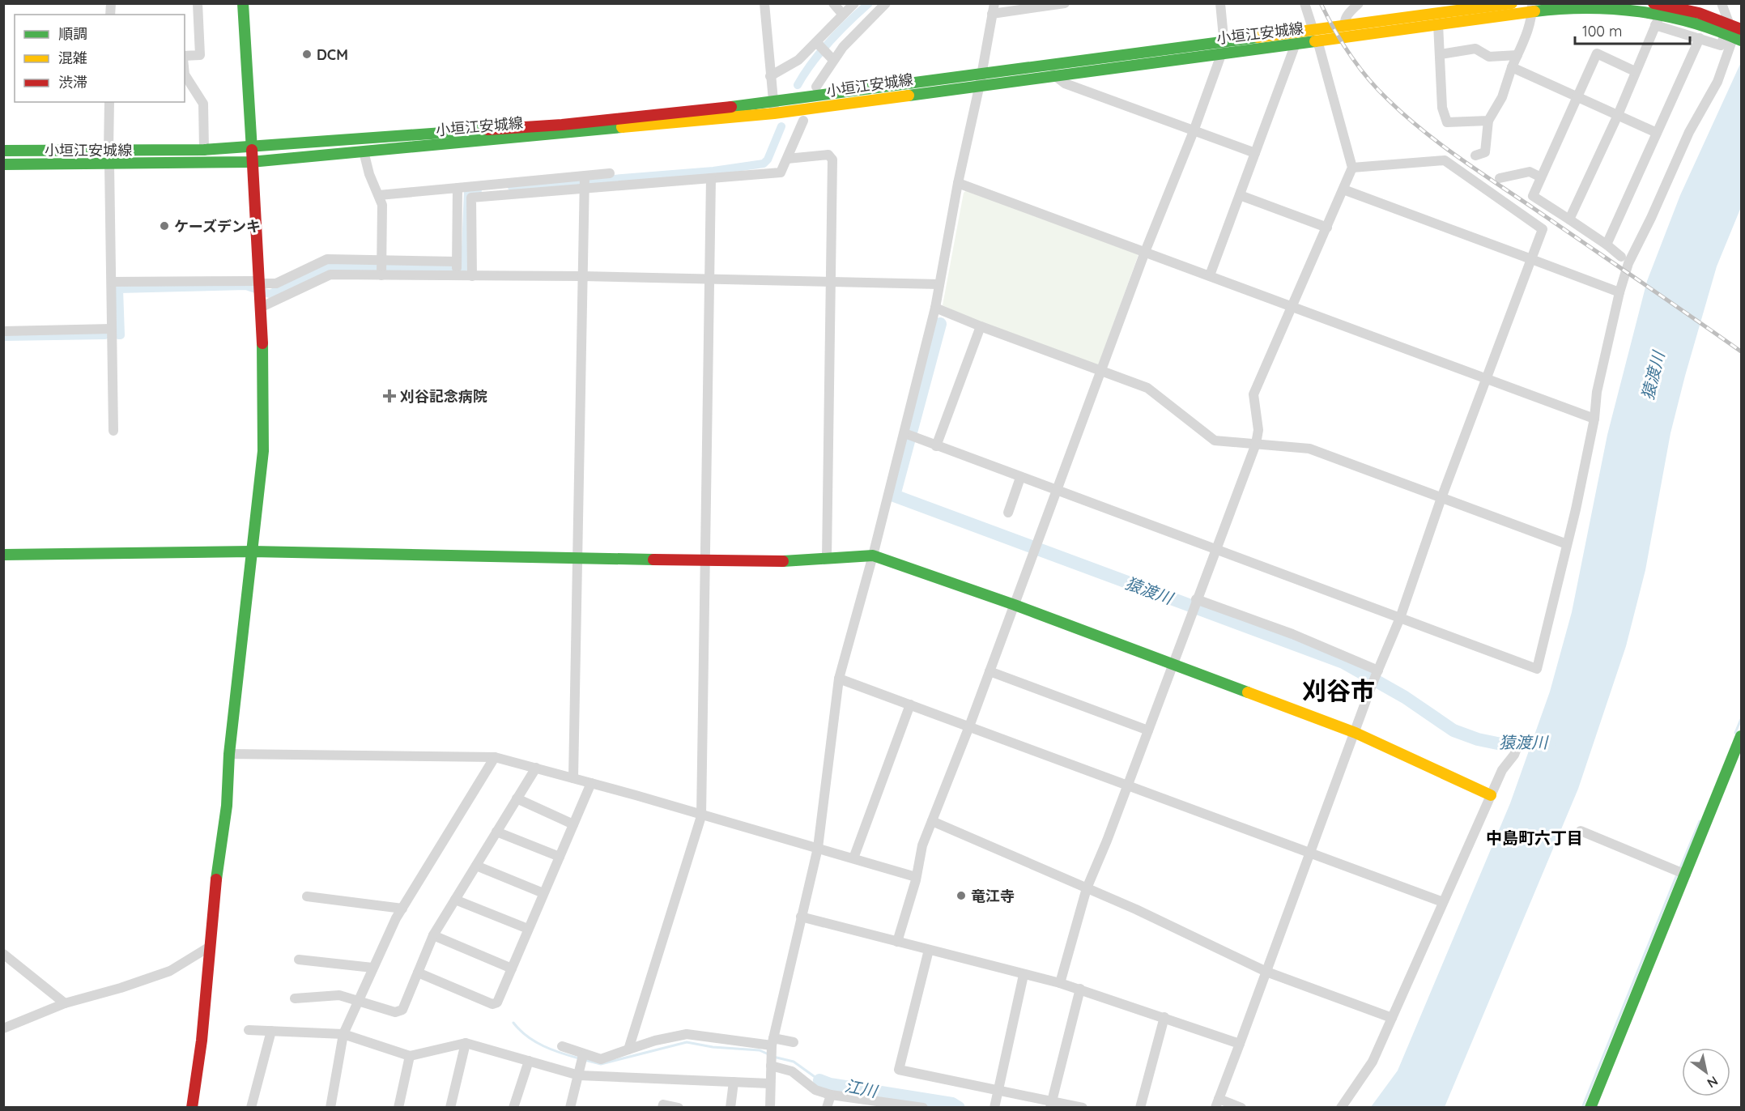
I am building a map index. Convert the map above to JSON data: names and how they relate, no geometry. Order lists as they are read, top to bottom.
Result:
{
  "streets": {
    "main road": ["小垣江安城線"]
  },
  "districts": ["刈谷市", "中島町六丁目"],
  "water": ["猿渡川", "江川"],
  "places": {
    "other": ["DCM", "ケーズデンキ", "竜江寺"],
    "health": ["刈谷記念病院"]
  },
  "legend": ["順調", "混雑", "渋滞"],
  "scale_bar": "100 m",
  "north": "bottom right"
}
